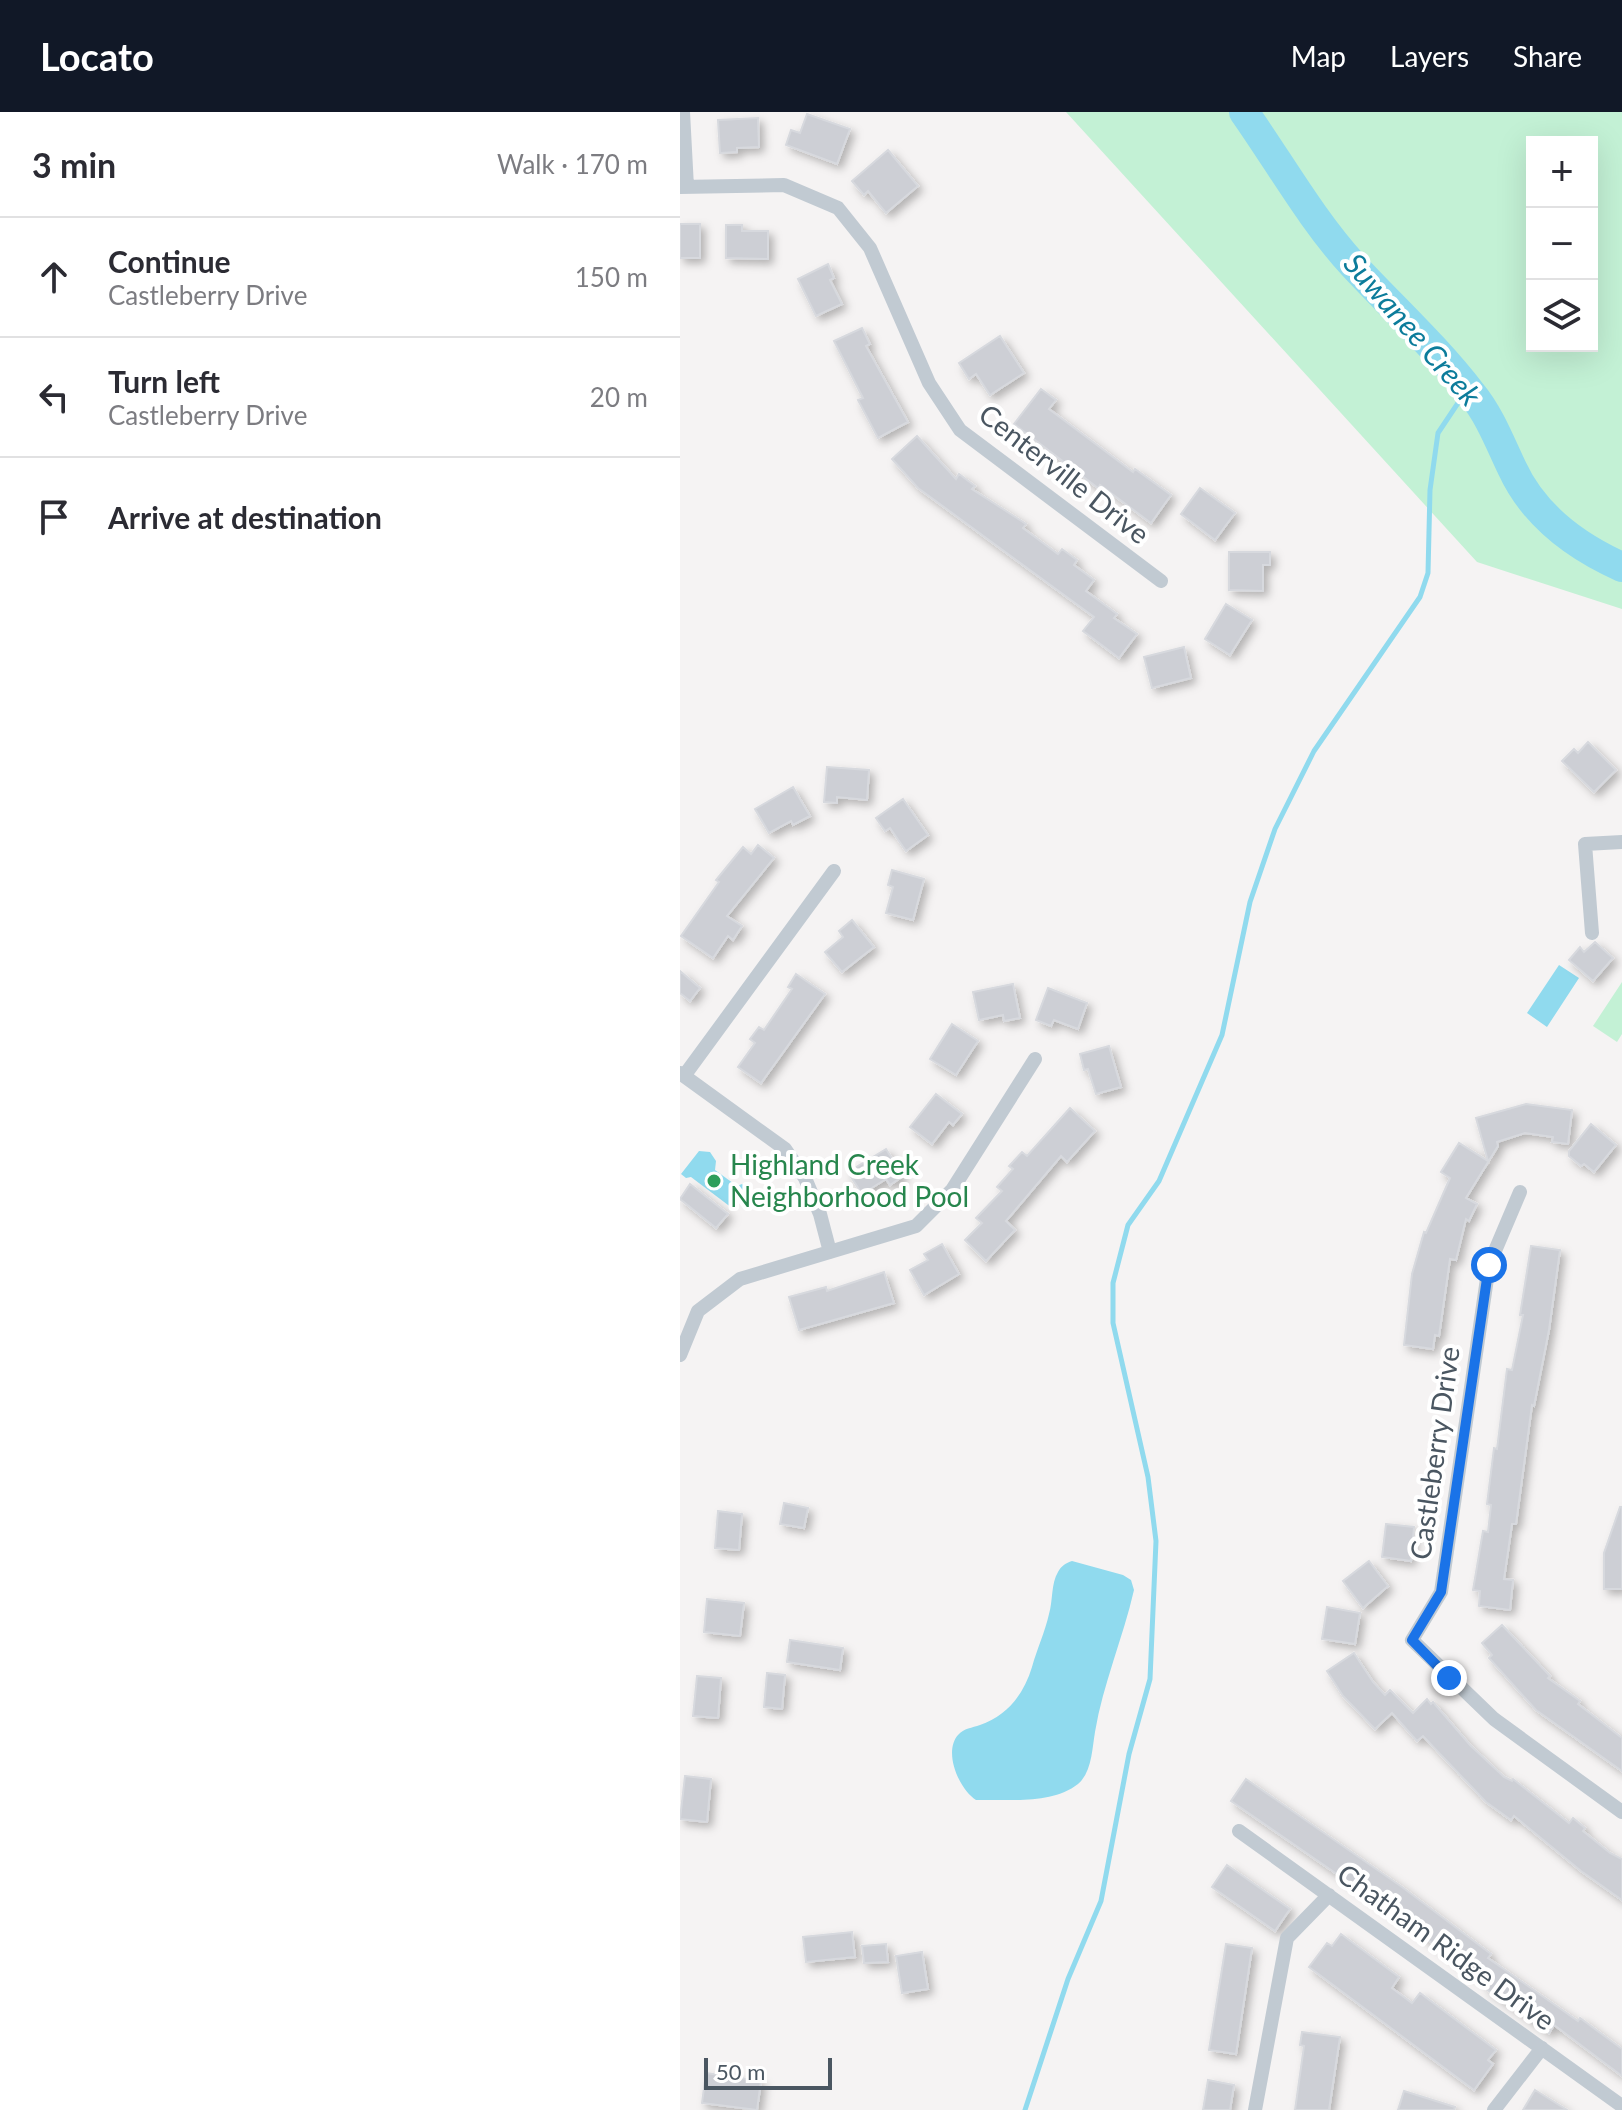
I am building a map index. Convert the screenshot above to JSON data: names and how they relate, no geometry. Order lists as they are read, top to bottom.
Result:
{
  "streets": {
    "street": ["Centerville Drive", "Castleberry Drive", "Chatham Ridge Drive"]
  },
  "water": ["Suwanee Creek"],
  "places": ["Highland Creek Neighborhood Pool"],
  "scale_bar": "50 m",
  "page": {
    "header": "Locato",
    "nav": ["Map", "Layers", "Share"],
    "heading": ["3 min", "Walk · 170 m"],
    "map_buttons": ["+", "−"],
    "list": [
      ["Continue", "Castleberry Drive", "150 m"],
      ["Turn left", "Castleberry Drive", "20 m"],
      "Arrive at destination"
    ],
    "scale": "50 m"
  }
}
